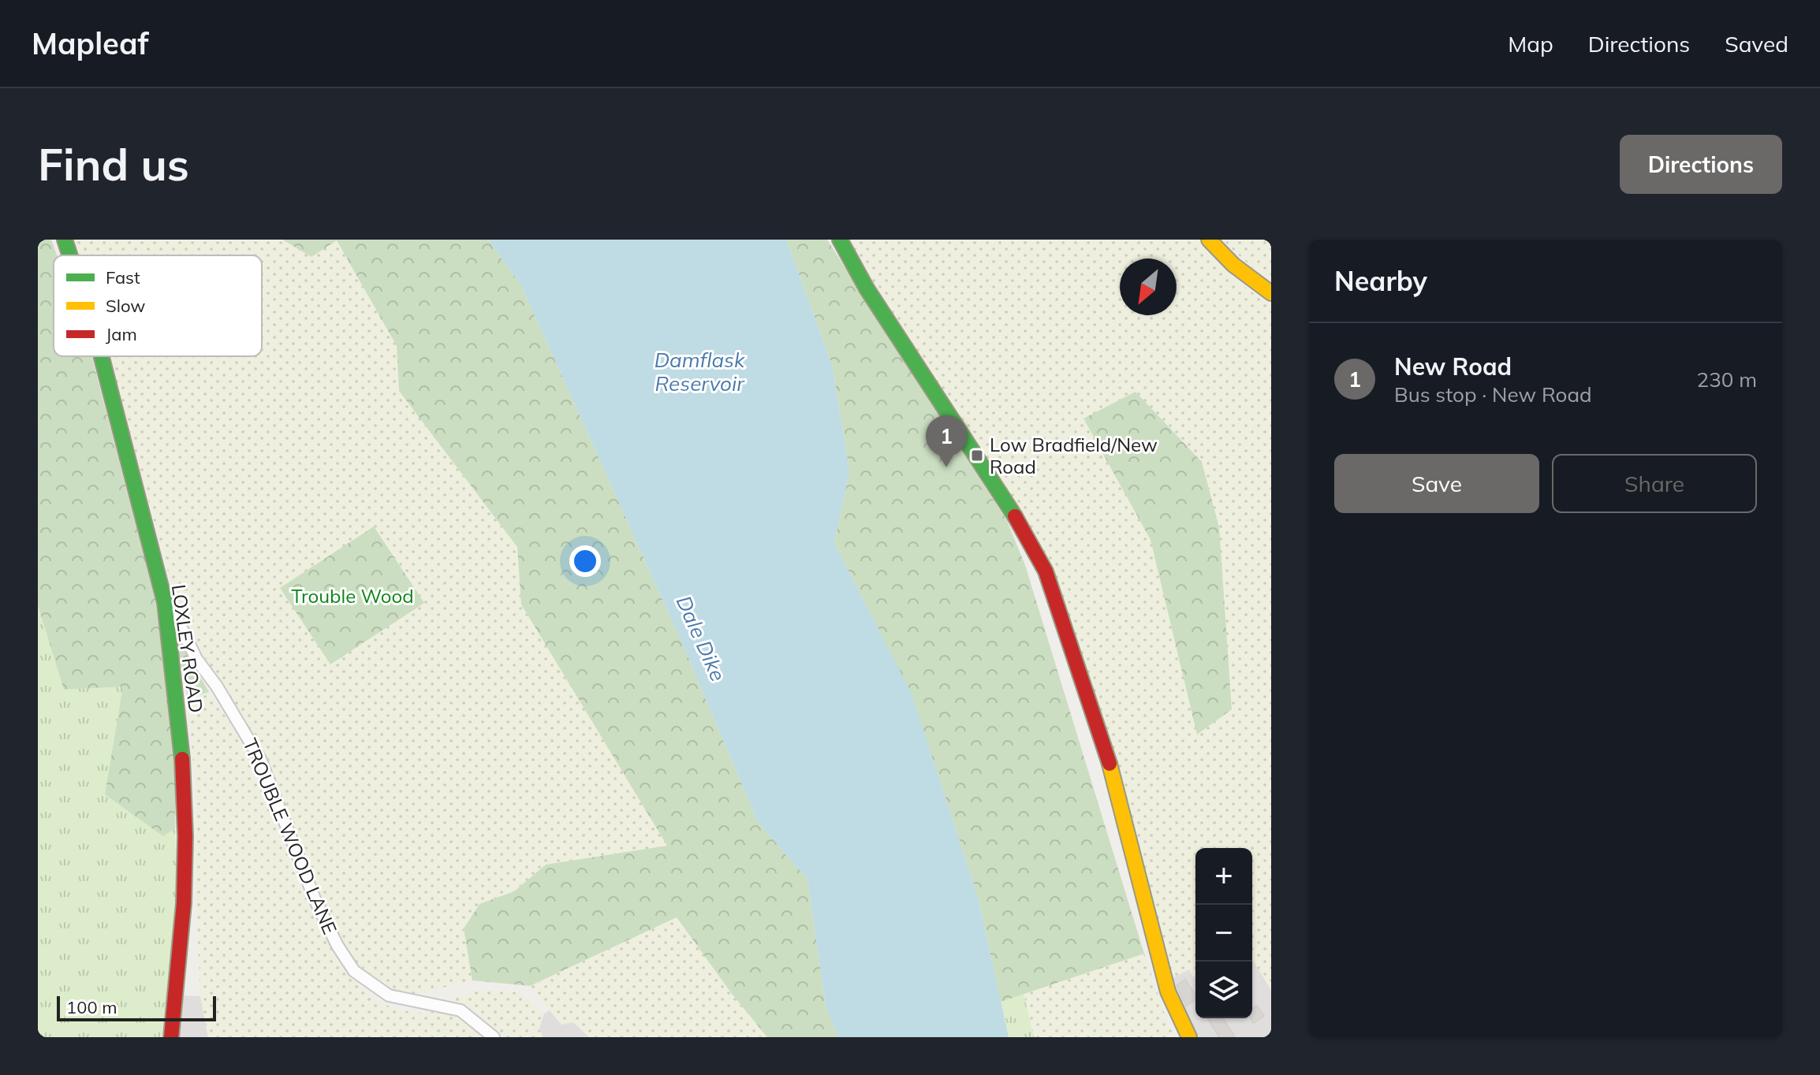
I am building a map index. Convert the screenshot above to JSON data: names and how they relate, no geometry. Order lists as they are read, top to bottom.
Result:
{
  "streets": {
    "street": ["LOXLEY ROAD", "TROUBLE WOOD LANE"]
  },
  "crossings": [
    ["LOXLEY ROAD", "TROUBLE WOOD LANE"]
  ],
  "water": ["Damflask Reservoir", "Dale Dike"],
  "parks": ["Trouble Wood"],
  "places": {
    "transit": ["Low Bradfield/New Road"]
  },
  "legend": ["Fast", "Slow", "Jam"],
  "scale_bar": "100 m",
  "north": "bottom left",
  "page": {
    "header": "Mapleaf",
    "nav": ["Map", "Directions", "Saved"],
    "buttons": [
      "Directions",
      ["Save", "Share"]
    ],
    "title": "Find us",
    "heading": "Nearby",
    "list": [
      {
        "mark": "1",
        "name": "New Road",
        "note": "Bus stop · New Road",
        "value": "230 m"
      }
    ],
    "pins": "1",
    "map_buttons": ["+", "−"],
    "scale": "100 m"
  }
}
